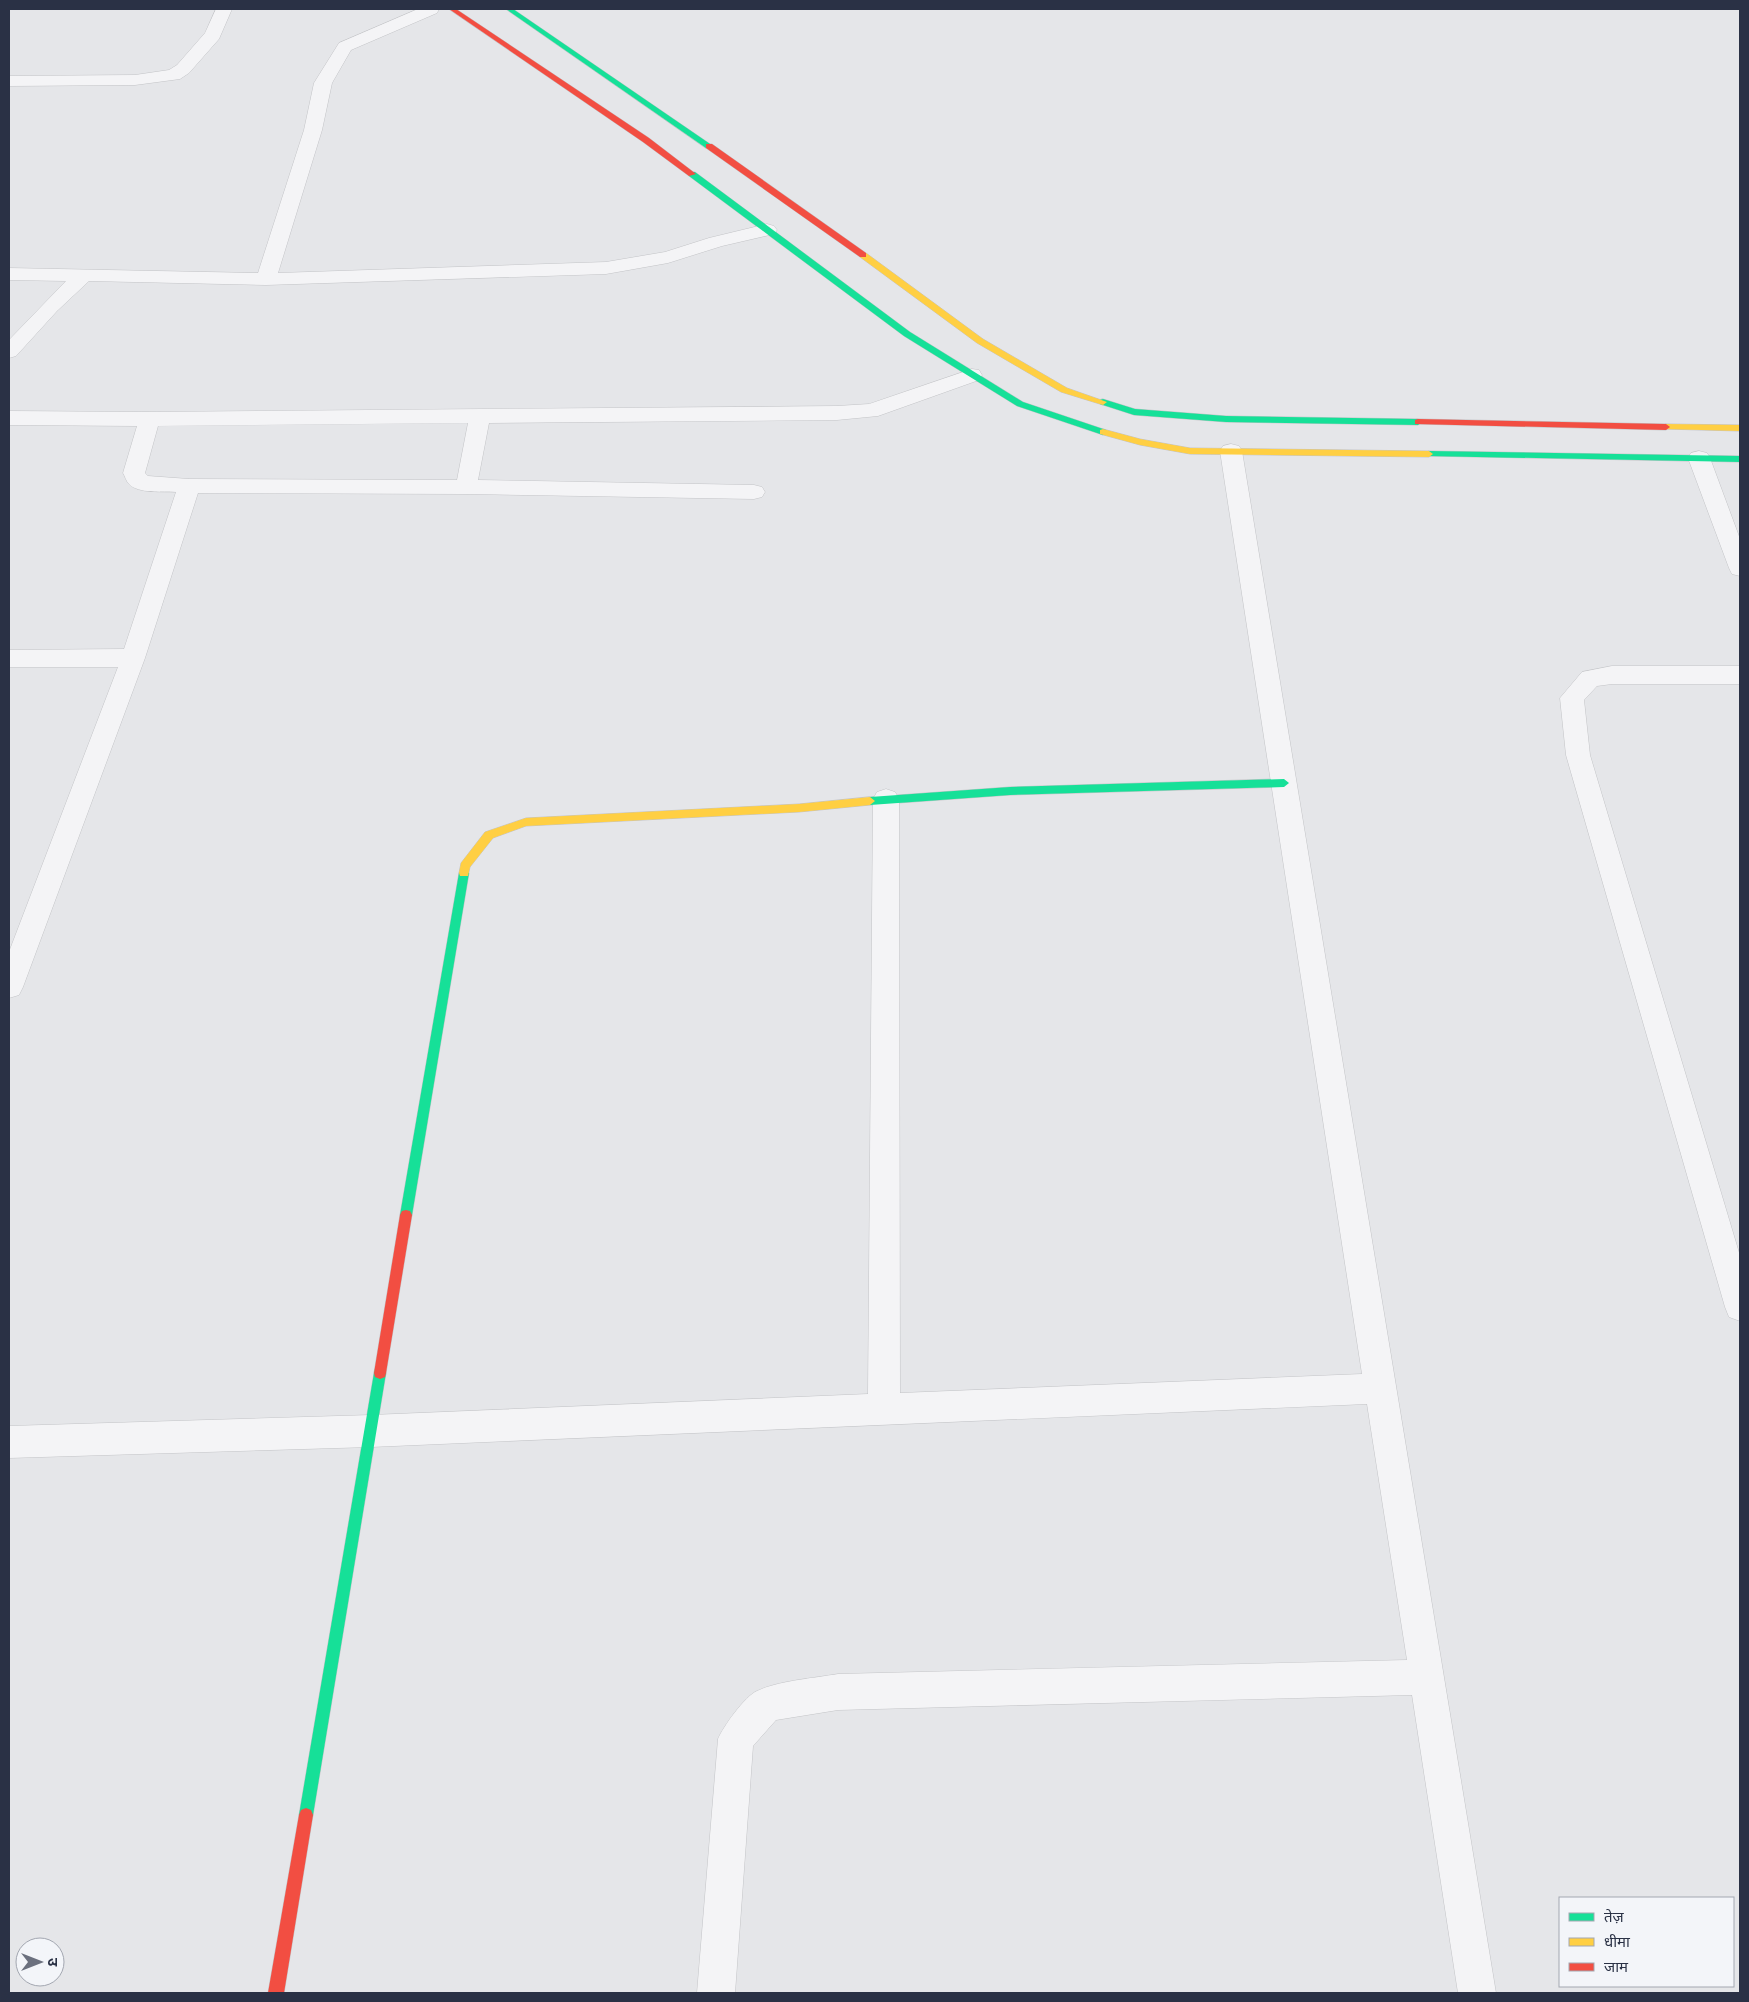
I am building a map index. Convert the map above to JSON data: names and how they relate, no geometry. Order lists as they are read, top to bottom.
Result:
{
  "legend": ["तेज़", "धीमा", "जाम"],
  "north": "right"
}
